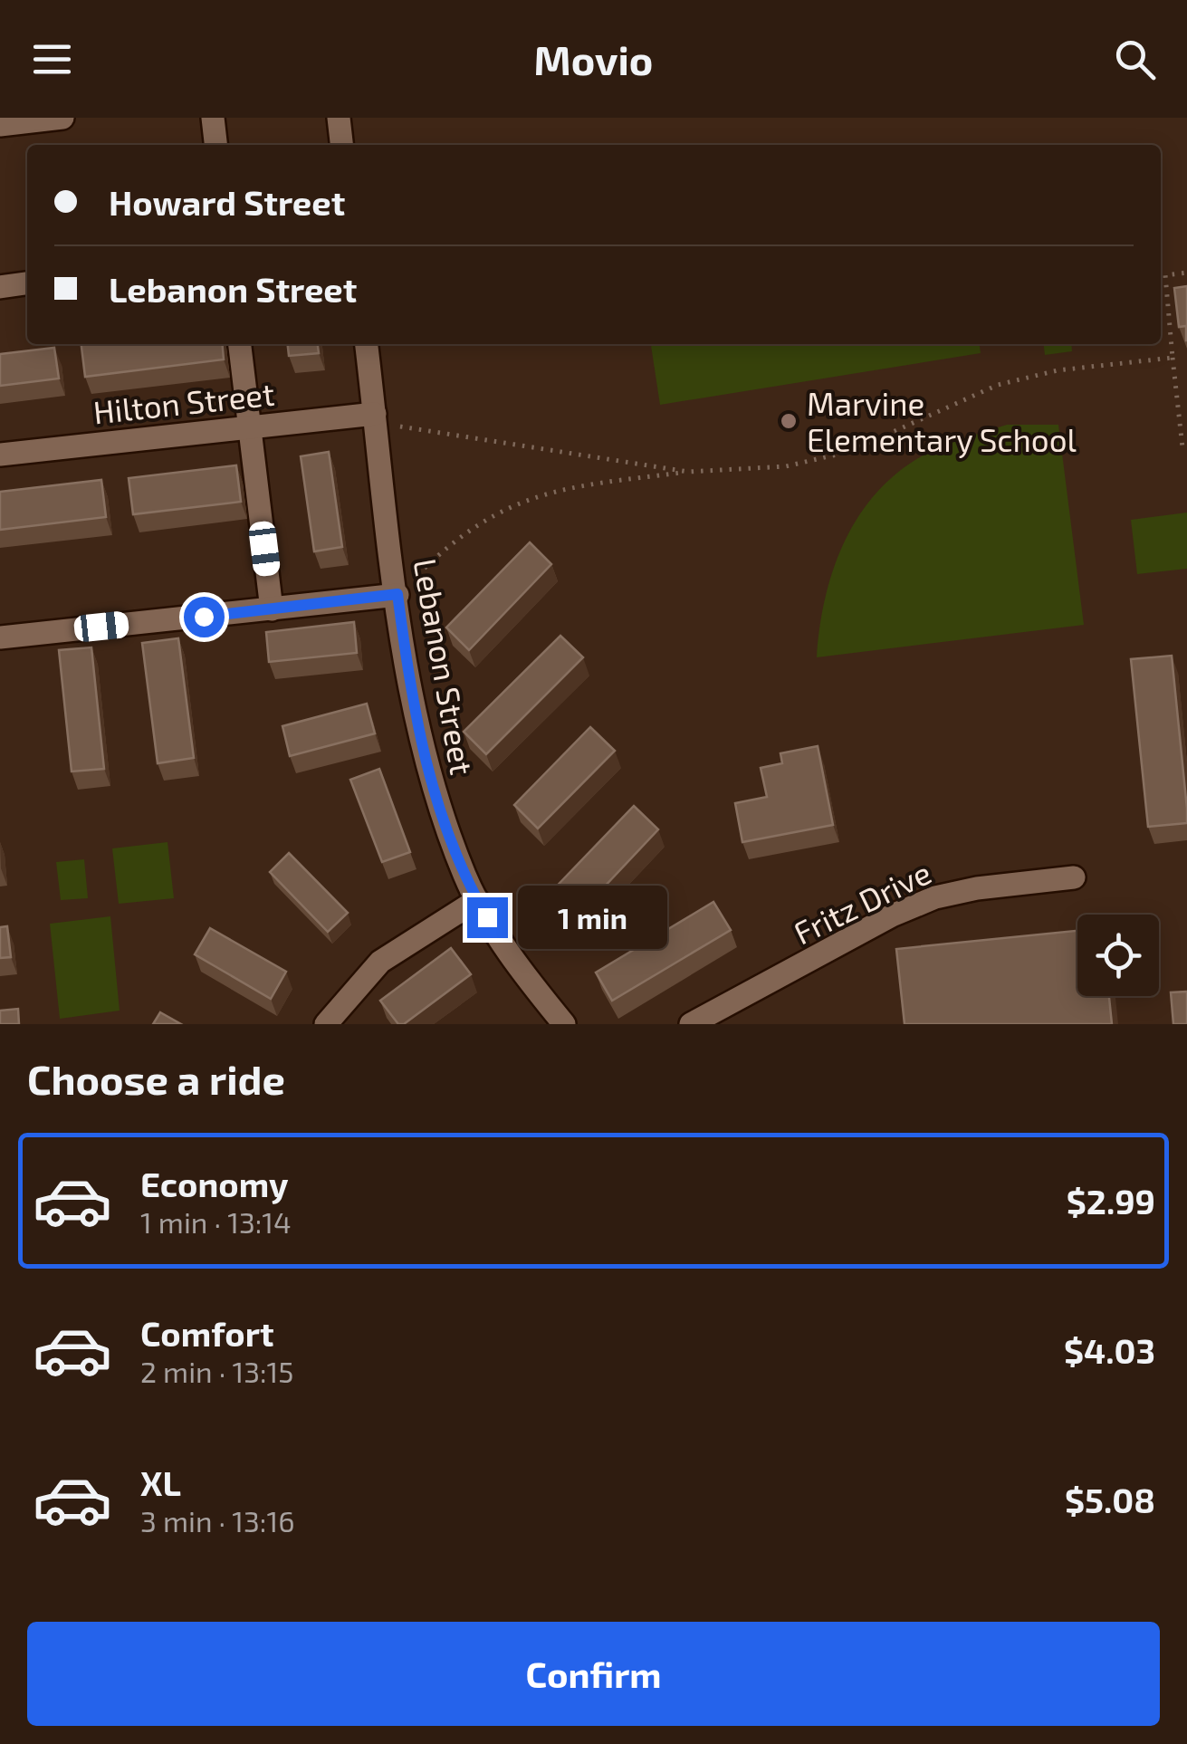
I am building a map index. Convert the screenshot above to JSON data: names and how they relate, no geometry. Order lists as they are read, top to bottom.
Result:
{
  "streets": {
    "street": ["Hilton Street", "Lebanon Street", "Fritz Drive"]
  },
  "crossings": [
    ["Hilton Street", "Lebanon Street"]
  ],
  "places": ["Marvine Elementary School"],
  "page": {
    "header": "Movio",
    "banner": ["Howard Street", "Lebanon Street"],
    "bubble": "1 min",
    "heading": "Choose a ride",
    "list": [
      {
        "name": "Economy",
        "note": "1 min · 13:14",
        "value": "$2.99"
      },
      {
        "name": "Comfort",
        "note": "2 min · 13:15",
        "value": "$4.03"
      },
      {
        "name": "XL",
        "note": "3 min · 13:16",
        "value": "$5.08"
      }
    ],
    "buttons": "Confirm"
  }
}
